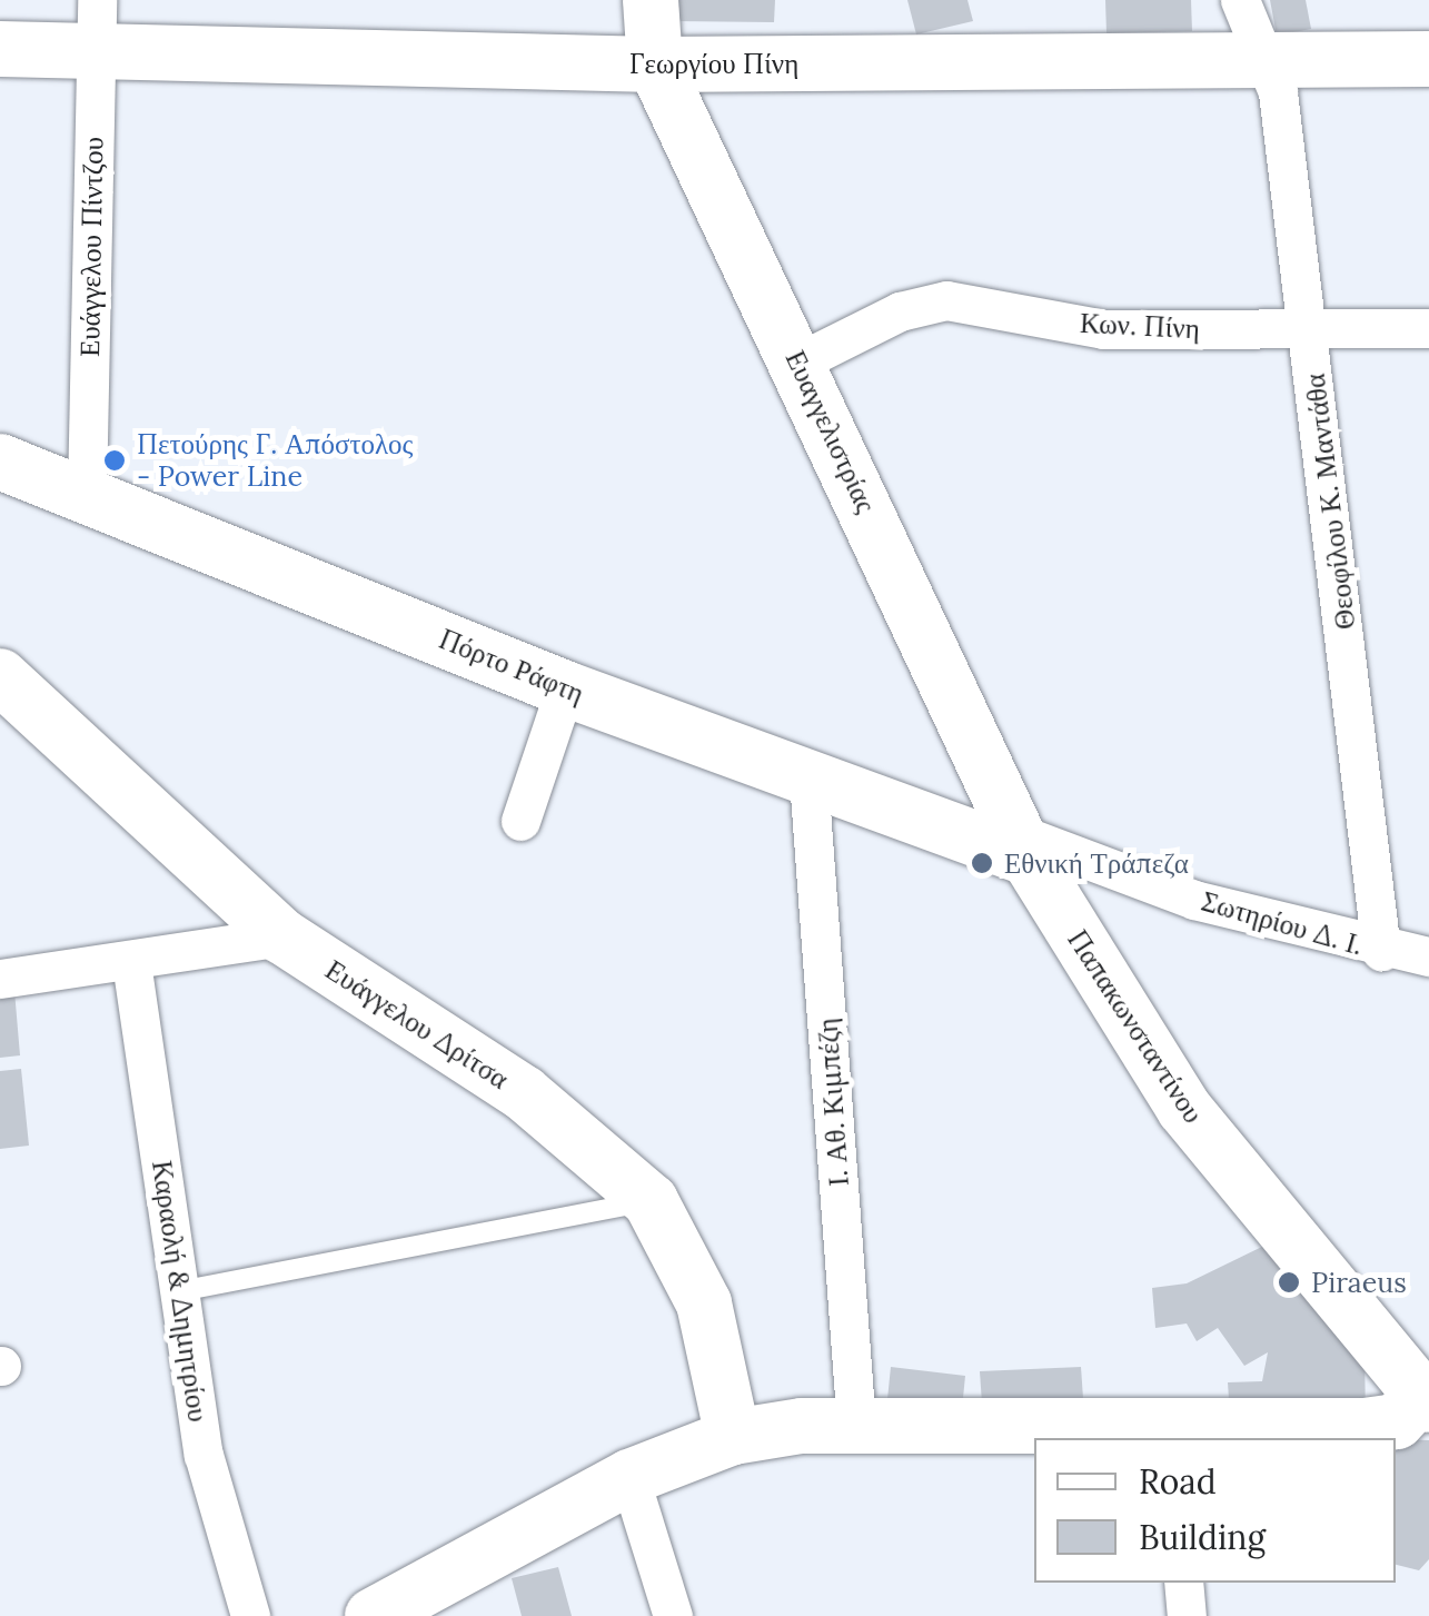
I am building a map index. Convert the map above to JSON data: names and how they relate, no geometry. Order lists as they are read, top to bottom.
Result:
{
  "streets": {
    "street": [
      "Γεωργίου Πίνη",
      "Ευάγγελου Πίντζου",
      "Κων. Πίνη",
      "Ευαγγελιστρίας",
      "Θεοφίλου Κ. Μαντάθα",
      "Πόρτο Ράφτη",
      "Σωτηρίου Δ. Ι.",
      "Ευάγγελου Δρίτσα",
      "Παπακωνσταντίνου",
      "Ι. Αθ. Κιμπέζη",
      "Καραολή & Δημητρίου"
    ]
  },
  "crossings": [
    ["Γεωργίου Πίνη", "Ευάγγελου Πίντζου"],
    ["Γεωργίου Πίνη", "Ευαγγελιστρίας"],
    ["Γεωργίου Πίνη", "Θεοφίλου Κ. Μαντάθα"],
    ["Ευάγγελου Πίντζου", "Πόρτο Ράφτη"],
    ["Κων. Πίνη", "Ευαγγελιστρίας"],
    ["Κων. Πίνη", "Θεοφίλου Κ. Μαντάθα"],
    ["Ευαγγελιστρίας", "Πόρτο Ράφτη"],
    ["Ευαγγελιστρίας", "Σωτηρίου Δ. Ι."],
    ["Ευαγγελιστρίας", "Παπακωνσταντίνου"],
    ["Θεοφίλου Κ. Μαντάθα", "Σωτηρίου Δ. Ι."],
    ["Πόρτο Ράφτη", "Σωτηρίου Δ. Ι."],
    ["Πόρτο Ράφτη", "Παπακωνσταντίνου"],
    ["Πόρτο Ράφτη", "Ι. Αθ. Κιμπέζη"],
    ["Σωτηρίου Δ. Ι.", "Παπακωνσταντίνου"]
  ],
  "places": ["Πετούρης Γ. Απόστολος - Power Line", "Εθνική Τράπεζα", "Piraeus"],
  "legend": ["Road", "Building"]
}
